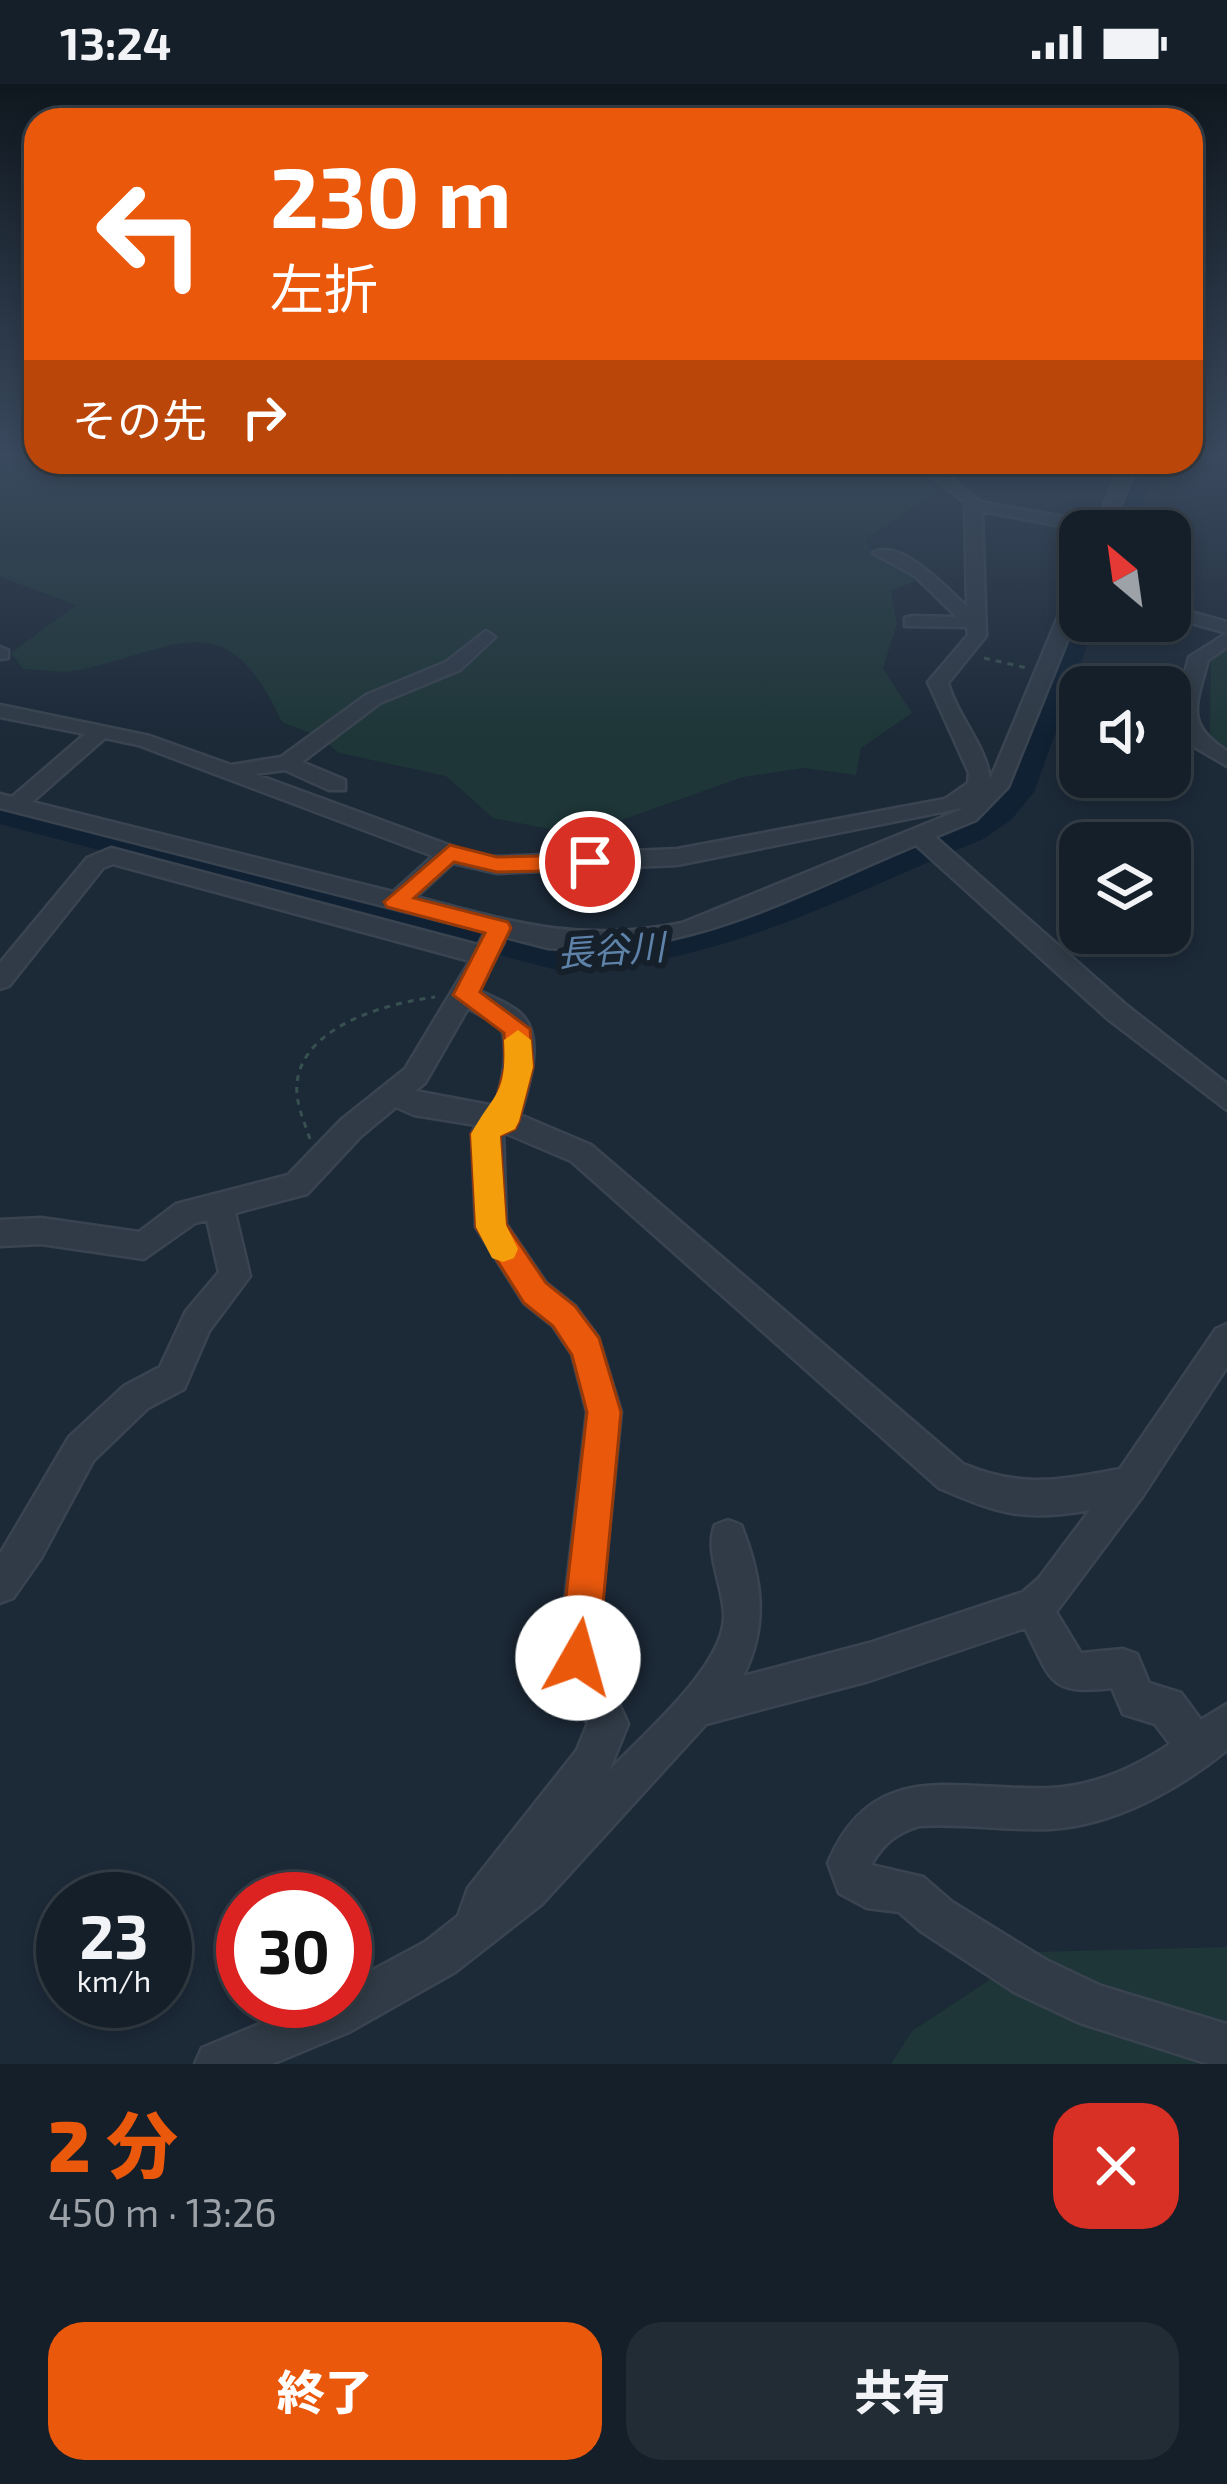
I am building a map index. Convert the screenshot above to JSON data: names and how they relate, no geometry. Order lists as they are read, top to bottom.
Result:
{
  "water": ["長谷川"],
  "north": "top left",
  "page": {
    "status": "13:24",
    "turn": ["230 m", "左折"],
    "then": "その先",
    "speed": "23 km/h",
    "limit": "30",
    "heading": ["2 分", "450 m · 13:26"],
    "buttons": ["終了", "共有"]
  }
}
